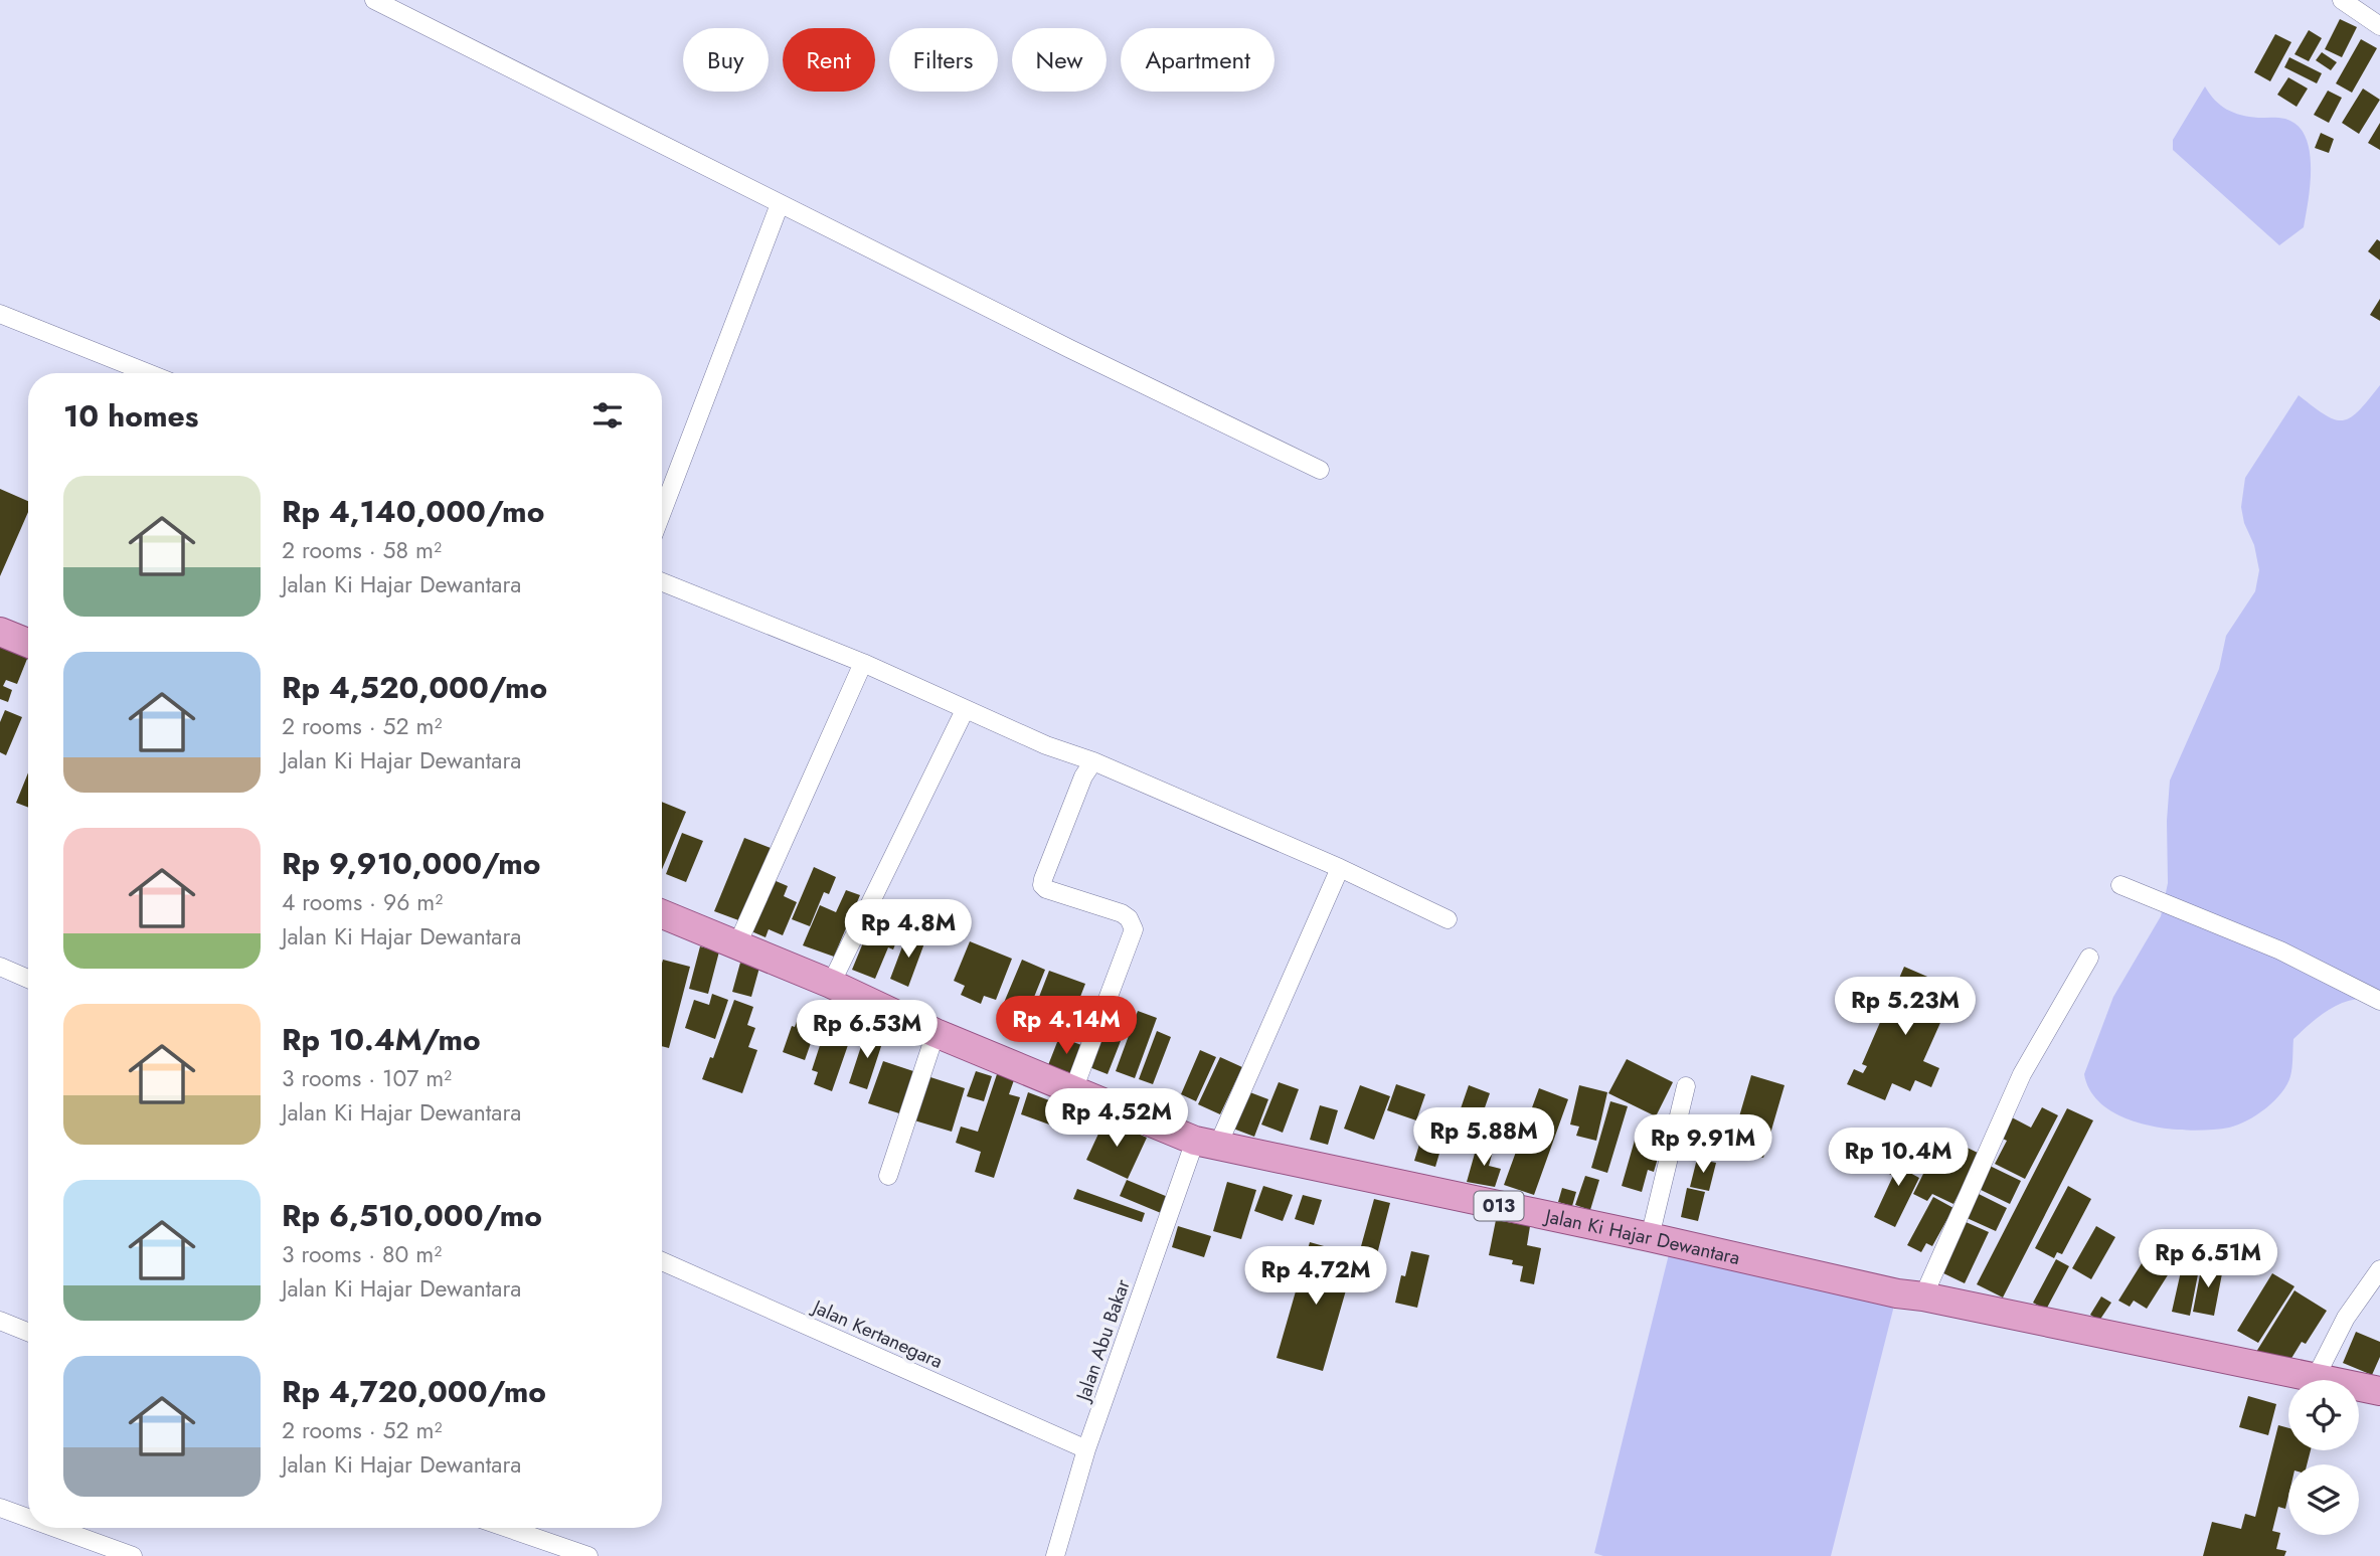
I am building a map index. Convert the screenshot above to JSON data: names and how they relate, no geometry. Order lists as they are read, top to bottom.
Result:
{
  "streets": {
    "main road": ["013", "Jalan Ki Hajar Dewantara"],
    "street": ["Jalan Kertanegara", "Jalan Abu Bakar"]
  },
  "crossings": [
    ["Jalan Ki Hajar Dewantara", "Jalan Abu Bakar"],
    ["Jalan Kertanegara", "Jalan Abu Bakar"]
  ],
  "page": {
    "chip": [
      "Buy",
      "Rent",
      "Filters",
      "New",
      "Apartment"
    ],
    "heading": "10 homes",
    "list": [
      {
        "name": "Rp 4,140,000/mo",
        "note": "2 rooms · 58 m² · Jalan Ki Hajar Dewantara"
      },
      {
        "name": "Rp 4,520,000/mo",
        "note": "2 rooms · 52 m² · Jalan Ki Hajar Dewantara"
      },
      {
        "name": "Rp 9,910,000/mo",
        "note": "4 rooms · 96 m² · Jalan Ki Hajar Dewantara"
      },
      {
        "name": "Rp 10.4M/mo",
        "note": "3 rooms · 107 m² · Jalan Ki Hajar Dewantara"
      },
      {
        "name": "Rp 6,510,000/mo",
        "note": "3 rooms · 80 m² · Jalan Ki Hajar Dewantara"
      },
      {
        "name": "Rp 4,720,000/mo",
        "note": "2 rooms · 52 m² · Jalan Ki Hajar Dewantara"
      }
    ],
    "price": [
      "Rp 4.8M",
      "Rp 5.23M",
      "Rp 4.14M",
      "Rp 6.53M",
      "Rp 4.52M",
      "Rp 5.88M",
      "Rp 9.91M",
      "Rp 10.4M",
      "Rp 6.51M",
      "Rp 4.72M"
    ]
  }
}
